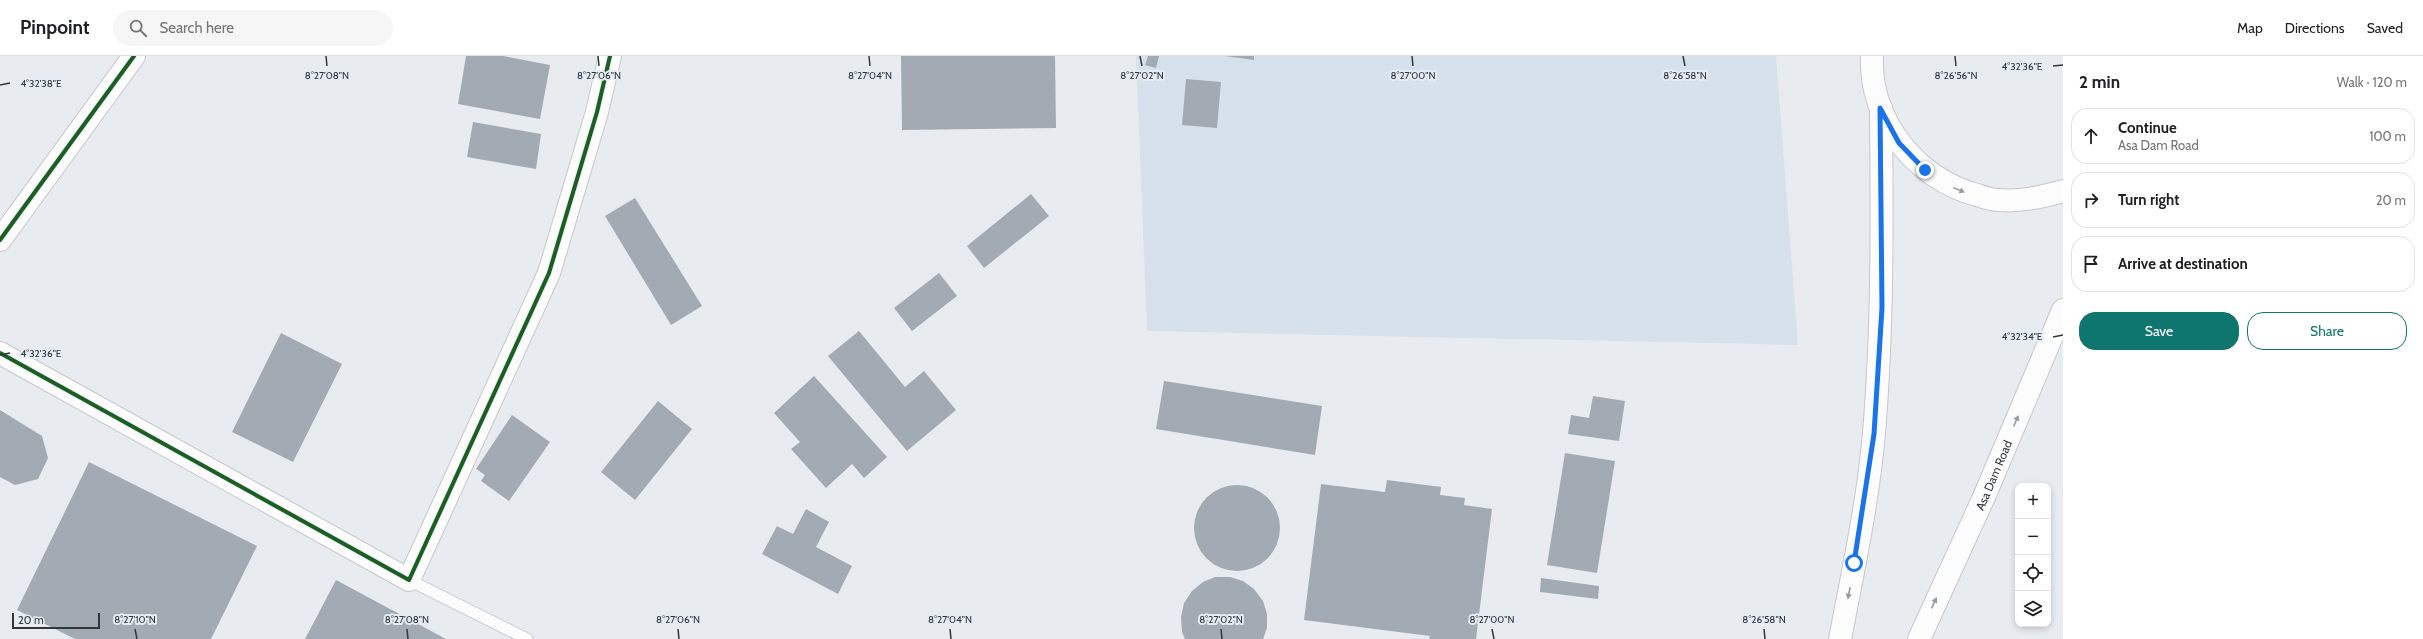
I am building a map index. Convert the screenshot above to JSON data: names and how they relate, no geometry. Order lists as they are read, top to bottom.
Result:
{
  "streets": {
    "street": ["Asa Dam Road"]
  },
  "scale_bar": "20 m",
  "page": {
    "header": "Pinpoint",
    "search": "Search here",
    "nav": ["Map", "Directions", "Saved"],
    "heading": ["2 min", "Walk · 120 m"],
    "list": [
      ["Continue", "Asa Dam Road", "100 m"],
      ["Turn right", "20 m"],
      "Arrive at destination"
    ],
    "buttons": ["Save", "Share"],
    "map_buttons": ["+", "−"],
    "scale": "20 m"
  },
  "coordinates": [
    "4°32'36\"E",
    "8°27'08\"N",
    "8°27'06\"N",
    "8°27'04\"N",
    "8°27'02\"N",
    "8°27'00\"N",
    "8°26'58\"N",
    "8°26'56\"N",
    "4°32'38\"E",
    "4°32'34\"E",
    "8°27'10\"N"
  ]
}
